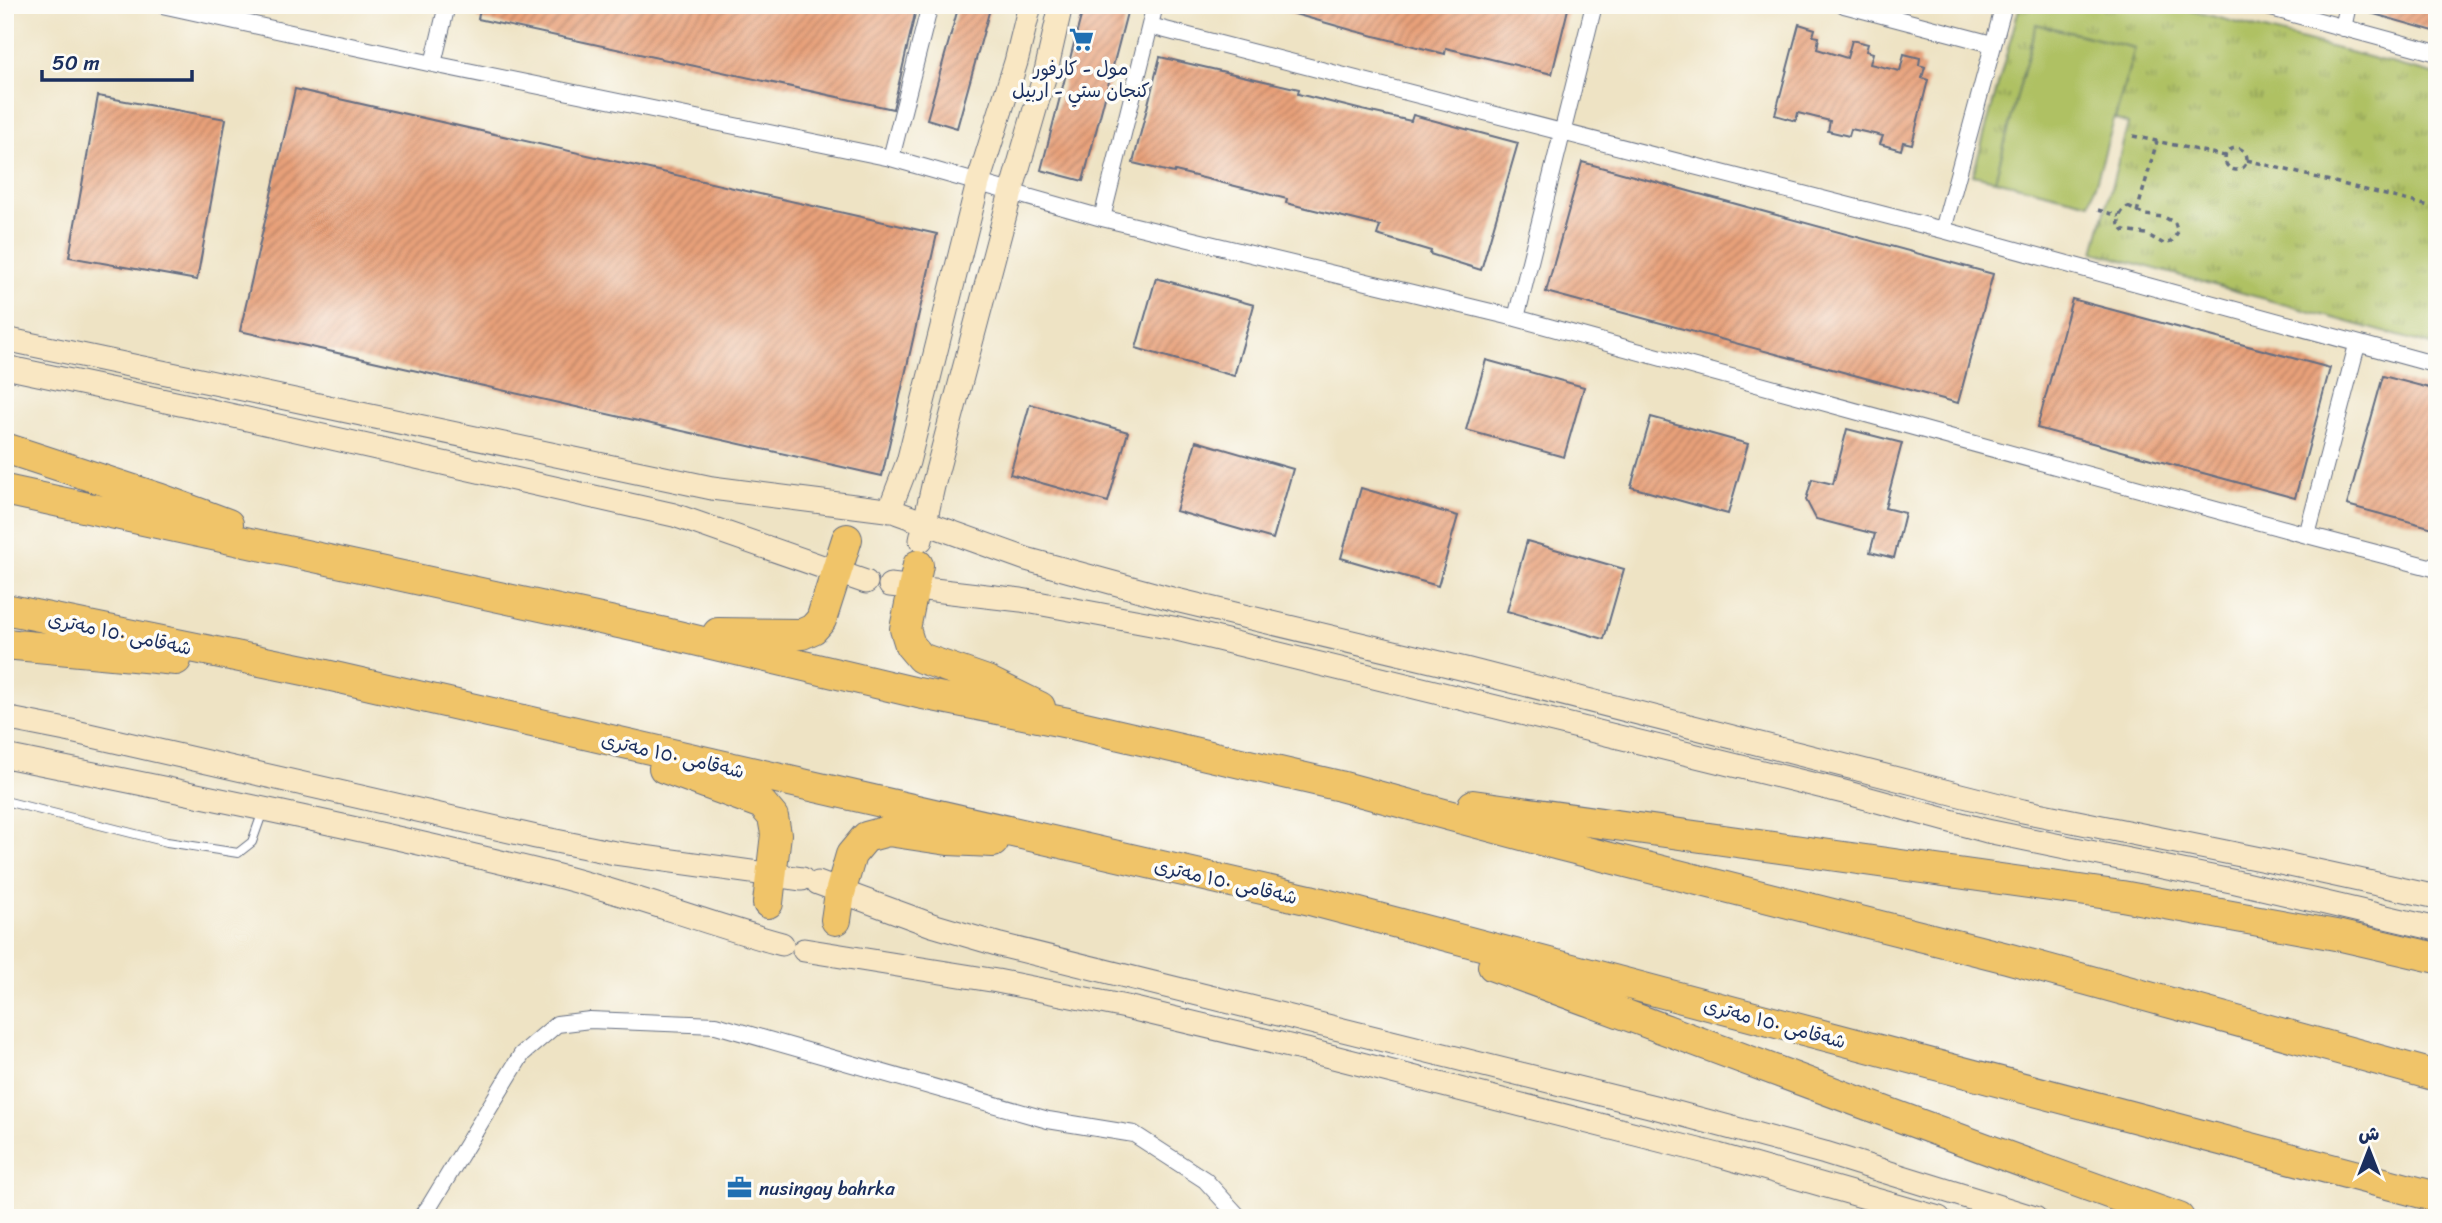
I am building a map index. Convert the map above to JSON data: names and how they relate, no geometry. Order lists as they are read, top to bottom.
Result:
{
  "streets": {
    "highway": ["شەقامی ١٥٠ مەتری"]
  },
  "places": {
    "supermarket": ["مول - كارفور كنجان ستي - اربيل"],
    "office": ["nusingay bahrka"]
  },
  "scale_bar": "50 m",
  "north": "top"
}
